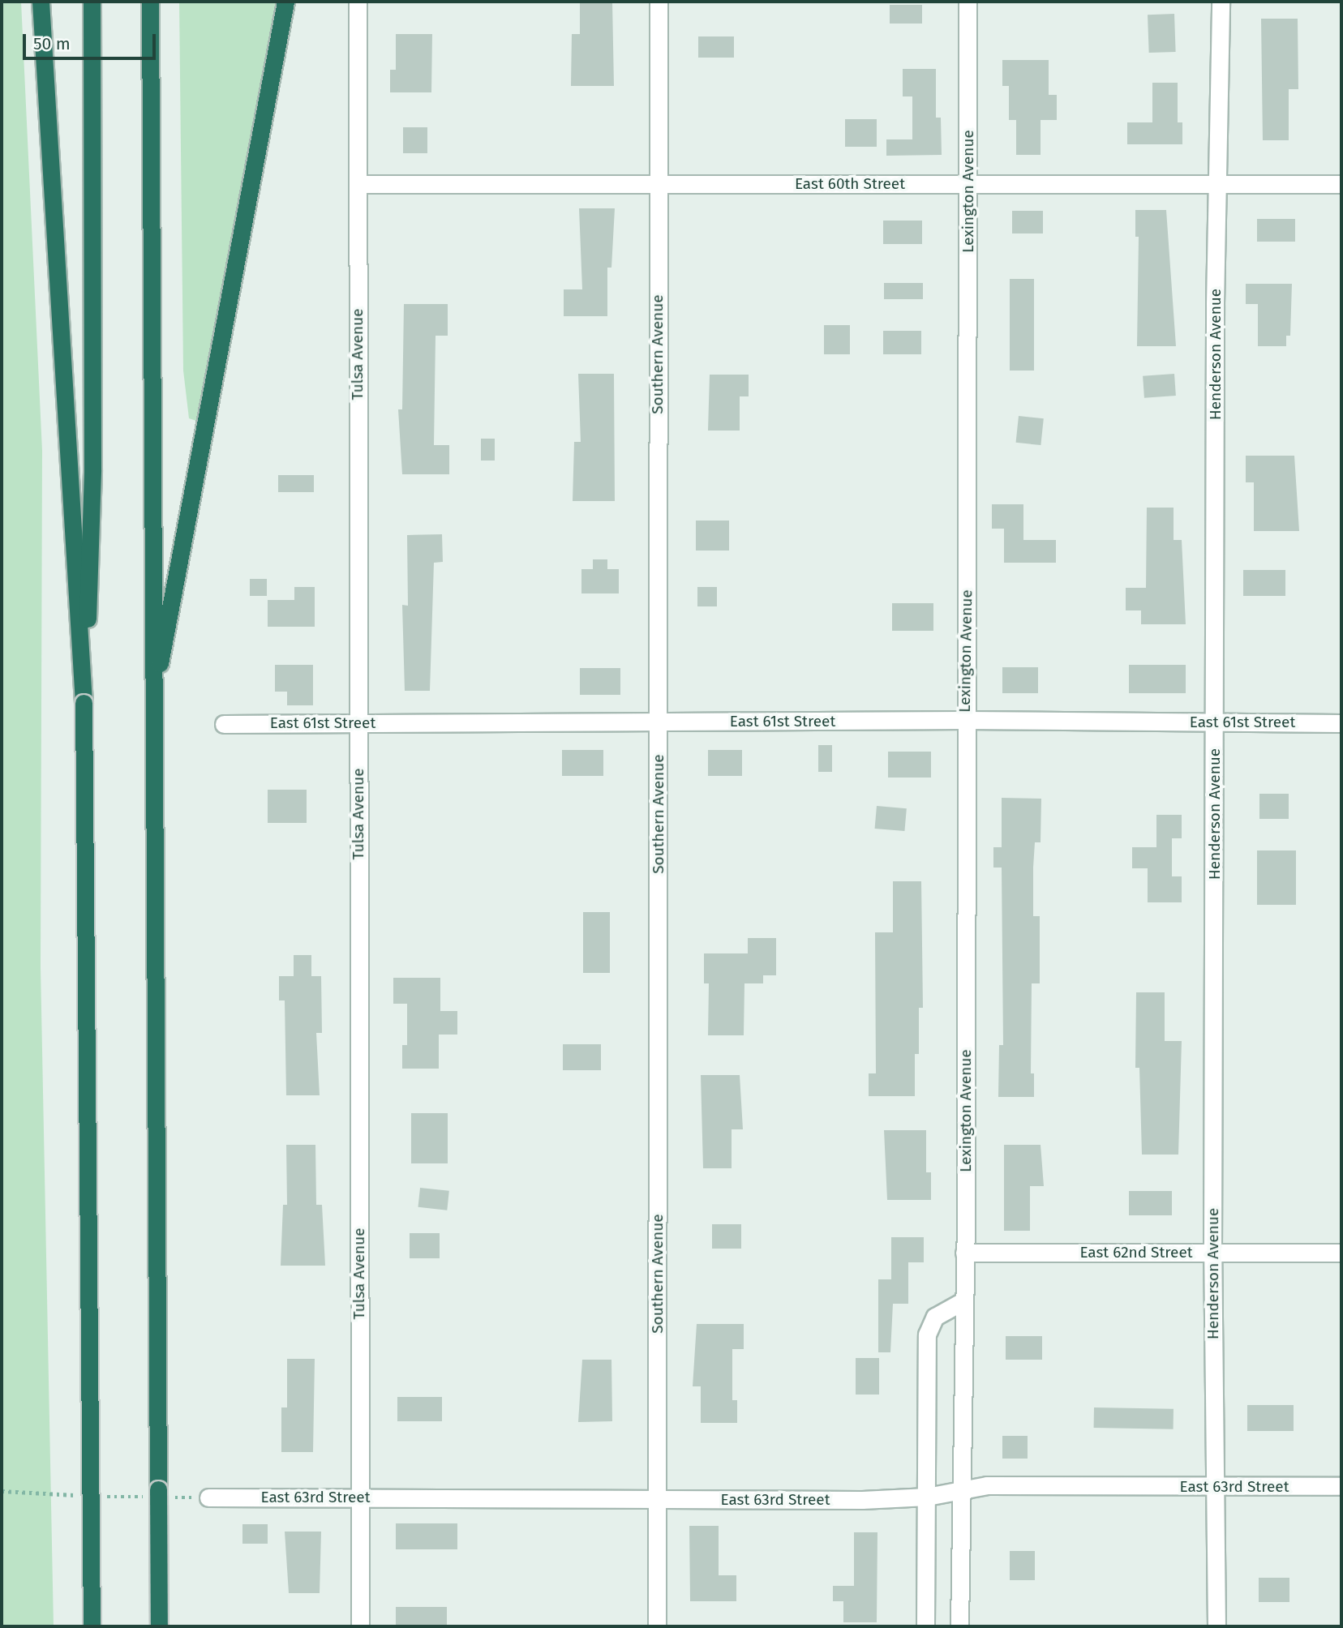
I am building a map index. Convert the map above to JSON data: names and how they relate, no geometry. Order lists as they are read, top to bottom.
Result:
{
  "streets": {
    "street": [
      "East 60th Street",
      "Lexington Avenue",
      "Tulsa Avenue",
      "Southern Avenue",
      "Henderson Avenue",
      "East 61st Street",
      "East 62nd Street",
      "East 63rd Street"
    ]
  },
  "crossings": [
    ["East 60th Street", "Lexington Avenue"],
    ["East 60th Street", "Tulsa Avenue"],
    ["East 60th Street", "Southern Avenue"],
    ["East 60th Street", "Henderson Avenue"],
    ["Lexington Avenue", "East 61st Street"],
    ["Lexington Avenue", "East 62nd Street"],
    ["Lexington Avenue", "East 63rd Street"],
    ["Tulsa Avenue", "East 61st Street"],
    ["Tulsa Avenue", "East 63rd Street"],
    ["Southern Avenue", "East 61st Street"],
    ["Southern Avenue", "East 63rd Street"],
    ["Henderson Avenue", "East 61st Street"],
    ["Henderson Avenue", "East 62nd Street"],
    ["Henderson Avenue", "East 63rd Street"]
  ],
  "scale_bar": "50 m"
}
